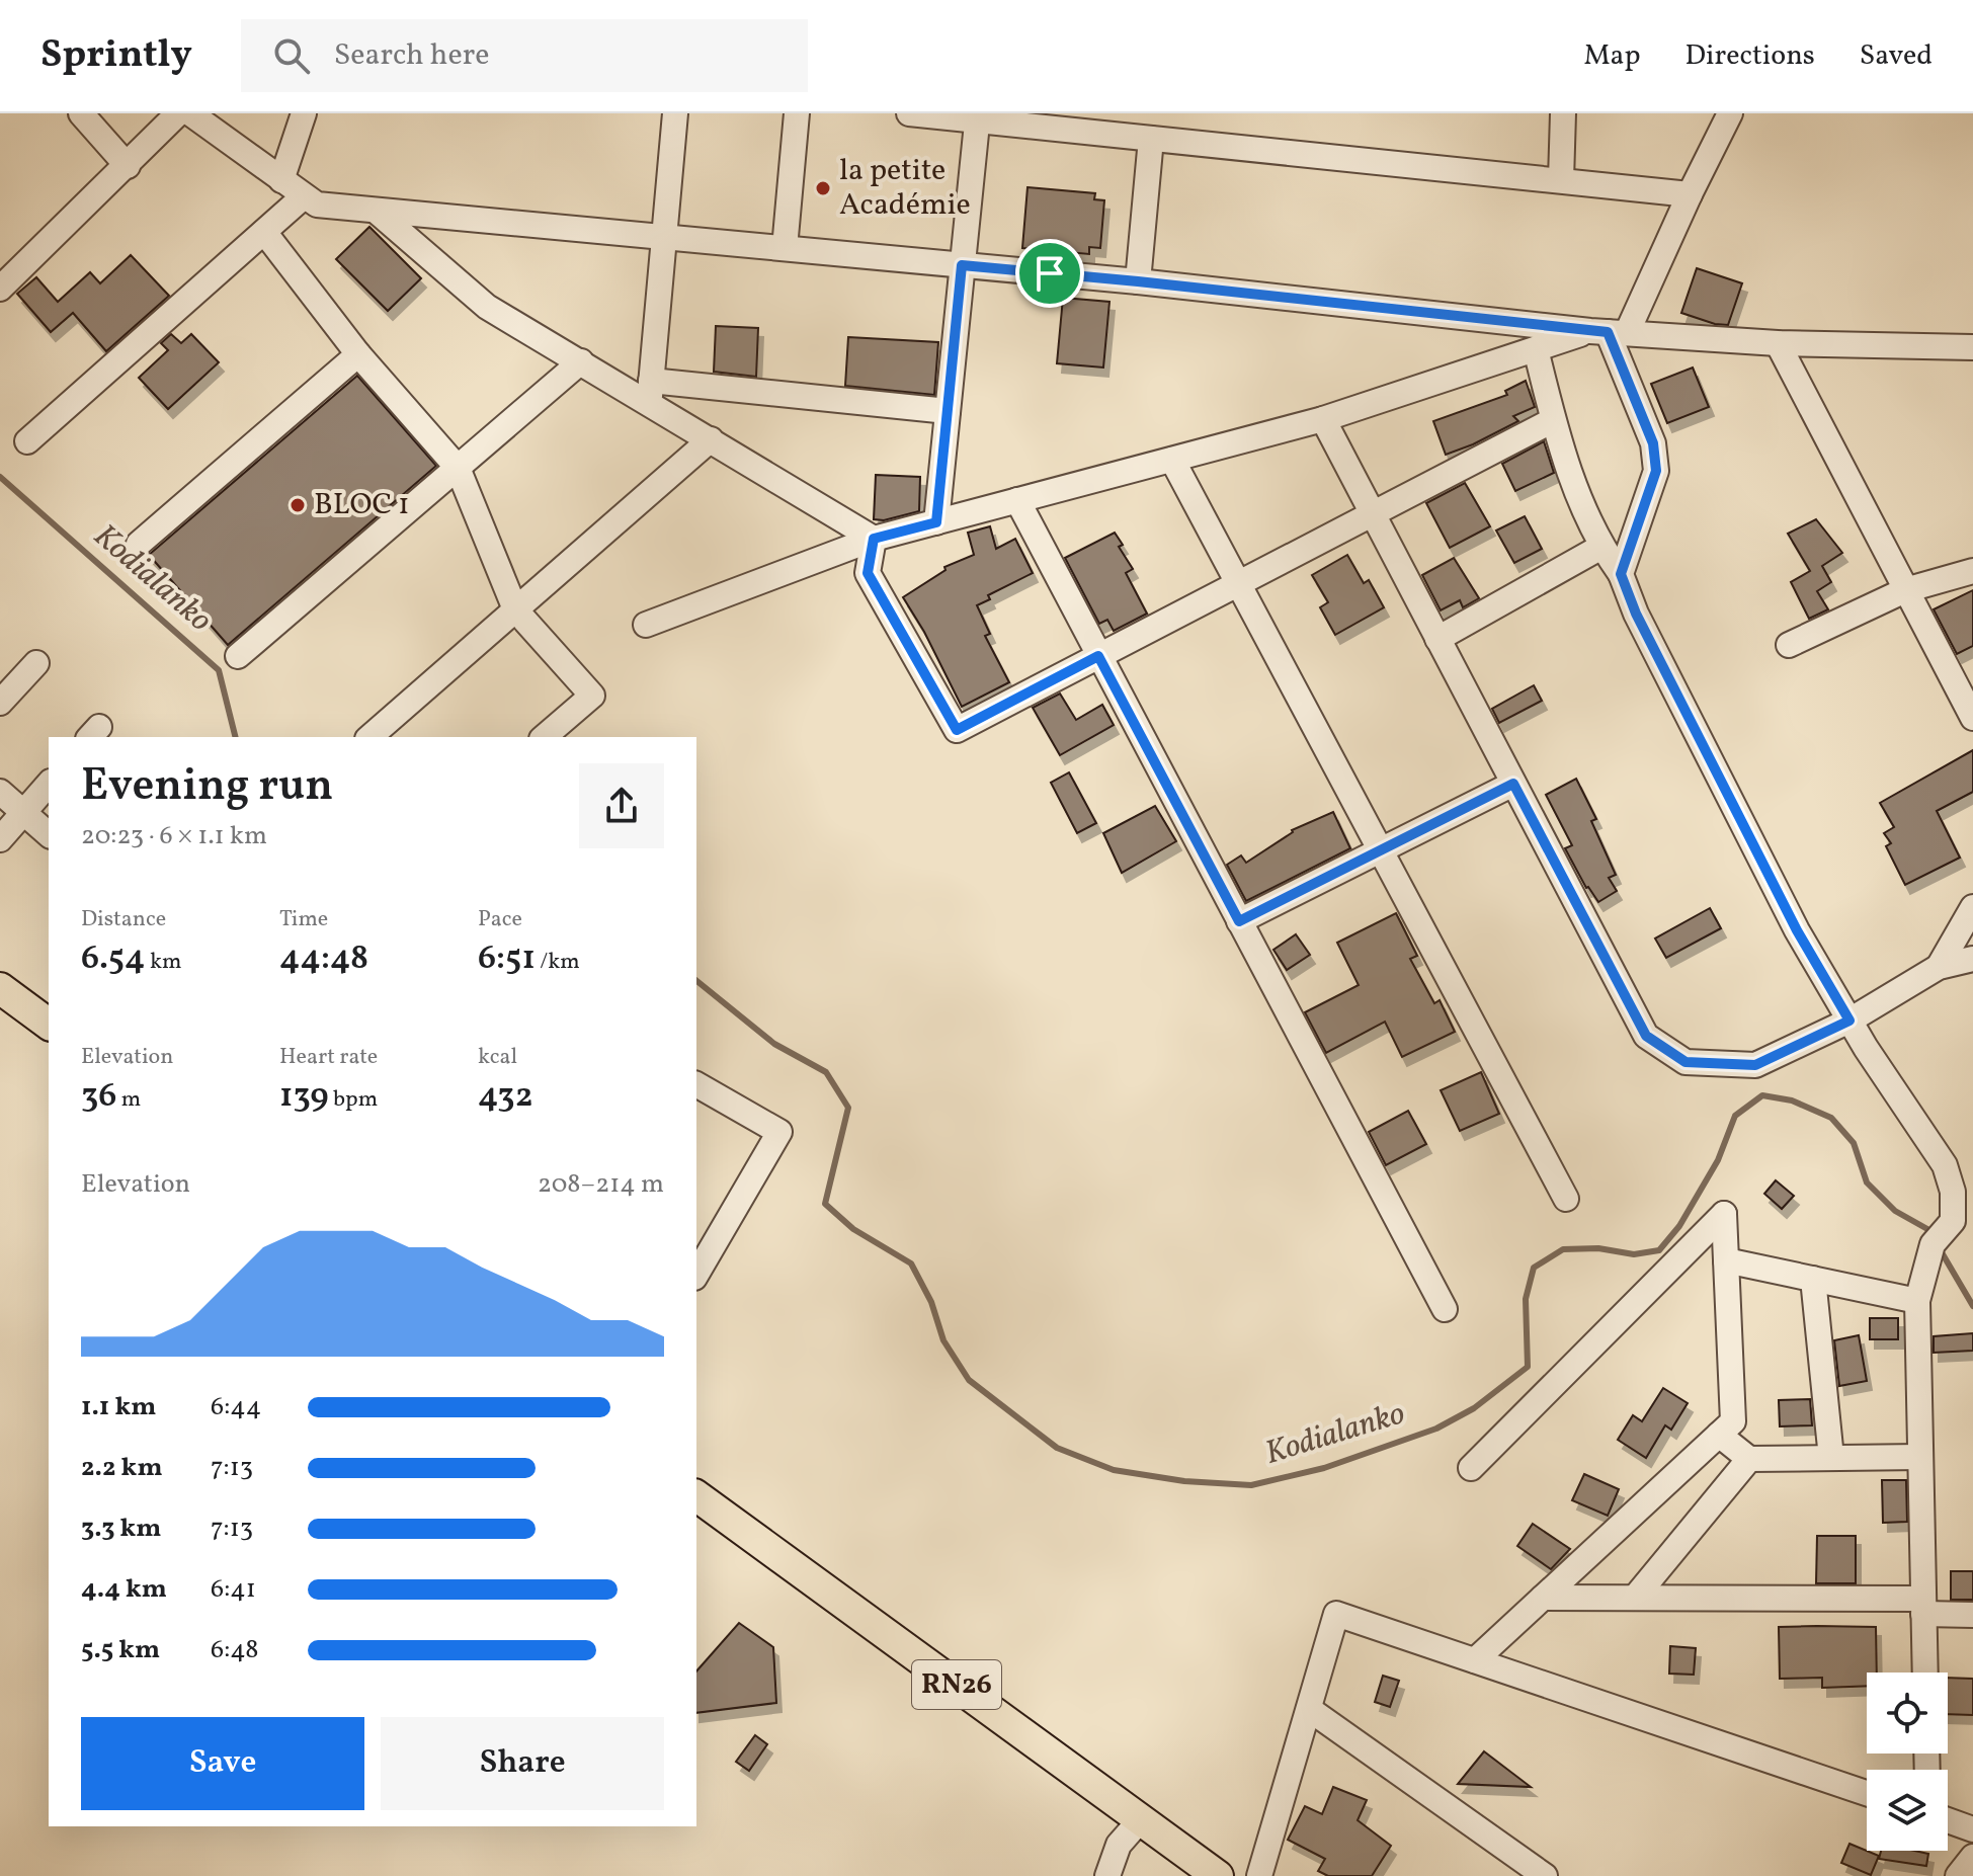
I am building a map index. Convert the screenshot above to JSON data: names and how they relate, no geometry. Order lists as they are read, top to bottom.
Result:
{
  "streets": {
    "main road": ["RN26"]
  },
  "water": ["Kodialanko"],
  "places": ["la petite Académie", "BLOC 1"],
  "page": {
    "header": "Sprintly",
    "search": "Search here",
    "nav": ["Map", "Directions", "Saved"],
    "heading": ["Evening run", "20:23 · 6 × 1.1 km"],
    "stats": [
      ["Distance", "6.54 km"],
      ["Time", "44:48"],
      ["Pace", "6:51 /km"],
      ["Elevation", "36 m"],
      ["Heart rate", "139 bpm"],
      ["kcal", "432"]
    ],
    "chart": ["Elevation", "208–214 m"],
    "list": [
      {
        "name": "1.1 km",
        "note": "6:44"
      },
      {
        "name": "2.2 km",
        "note": "7:13"
      },
      {
        "name": "3.3 km",
        "note": "7:13"
      },
      {
        "name": "4.4 km",
        "note": "6:41"
      },
      {
        "name": "5.5 km",
        "note": "6:48"
      }
    ],
    "buttons": ["Save", "Share"]
  }
}
